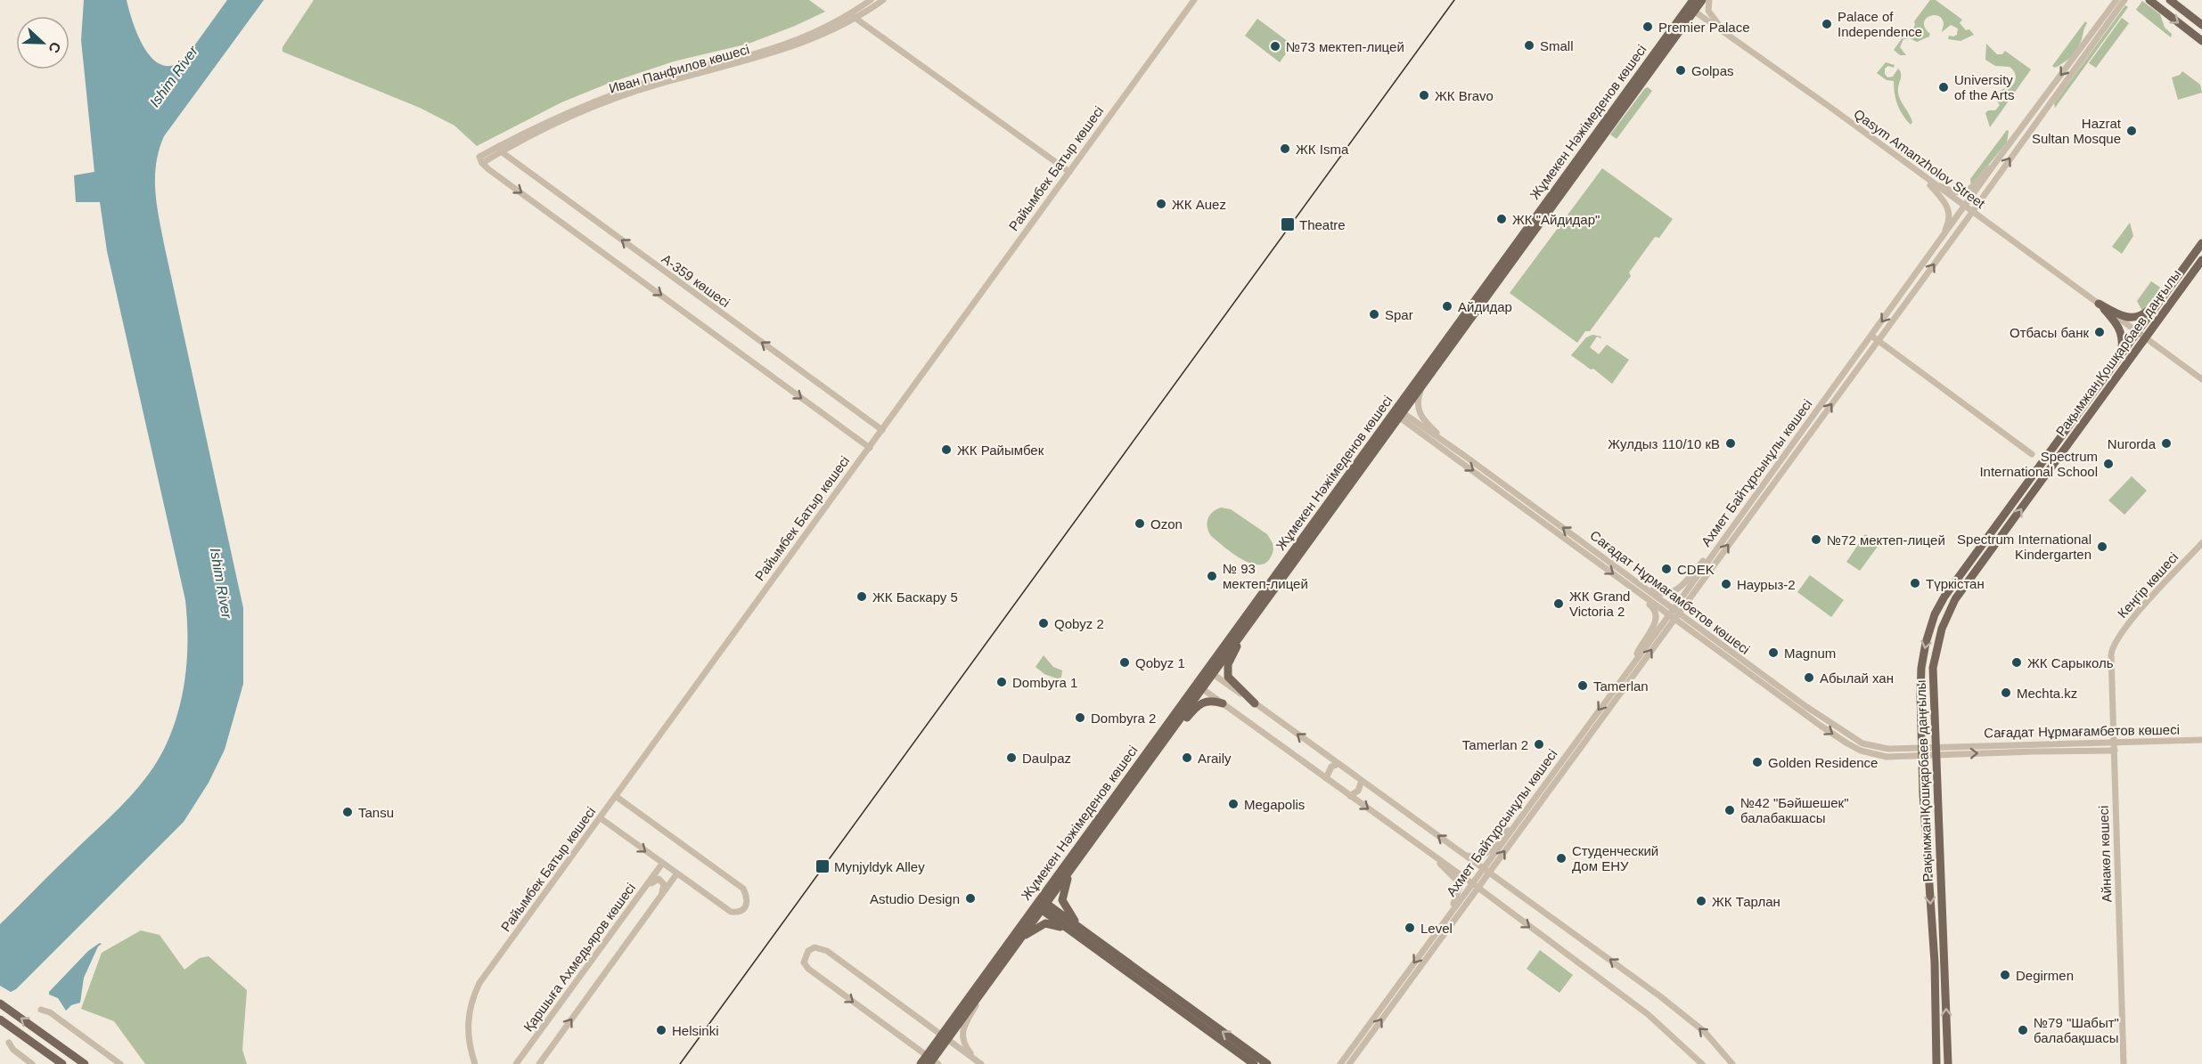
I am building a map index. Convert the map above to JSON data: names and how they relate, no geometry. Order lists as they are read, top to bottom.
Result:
{
  "streets": {
    "main road": ["Жұмекен Нәжімеденов көшесі", "Рақымжан Қошқарбаев даңғылы"],
    "street": [
      "Иван Панфилов көшесі",
      "Qasym Amanzholov Street",
      "Райымбек Батыр көшесі",
      "А-359 көшесі",
      "Ахмет Байтұрсынұлы көшесі",
      "Кеңгір көшесі",
      "Сағадат Нұрмағамбетов көшесі",
      "Айнакөл көшесі",
      "Қаршыға Ахмедьяров көшесі"
    ]
  },
  "crossings": [
    ["Иван Панфилов көшесі", "Райымбек Батыр көшесі"],
    ["Иван Панфилов көшесі", "А-359 көшесі"],
    ["Жұмекен Нәжімеденов көшесі", "Qasym Amanzholov Street"],
    ["Жұмекен Нәжімеденов көшесі", "Сағадат Нұрмағамбетов көшесі"],
    ["Qasym Amanzholov Street", "Рақымжан Қошқарбаев даңғылы"],
    ["Qasym Amanzholov Street", "Ахмет Байтұрсынұлы көшесі"],
    ["Райымбек Батыр көшесі", "А-359 көшесі"],
    ["Рақымжан Қошқарбаев даңғылы", "Сағадат Нұрмағамбетов көшесі"],
    ["Ахмет Байтұрсынұлы көшесі", "Сағадат Нұрмағамбетов көшесі"],
    ["Кеңгір көшесі", "Айнакөл көшесі"],
    ["Сағадат Нұрмағамбетов көшесі", "Айнакөл көшесі"]
  ],
  "one_way": ["Иван Панфилов көшесі", "А-359 көшесі"],
  "water": ["Ishim River"],
  "places": {
    "other": [
      "Palace of Independence",
      "Premier Palace",
      "Small",
      "№73 мектеп-лицей",
      "Golpas",
      "University of the Arts",
      "ЖК Bravo",
      "Hazrat Sultan Mosque",
      "ЖК Isma",
      "ЖК Auez",
      "ЖК \"Айдидар\"",
      "Айдидар",
      "Spar",
      "Отбасы банк",
      "Жулдыз 110/10 кВ",
      "Nurorda",
      "ЖК Райымбек",
      "Spectrum International School",
      "Ozon",
      "№72 мектеп-лицей",
      "Spectrum International Kindergarten",
      "CDEK",
      "№ 93 мектеп-лицей",
      "Түркістан",
      "Наурыз-2",
      "ЖК Баскару 5",
      "ЖК Grand Victoria 2",
      "Qobyz 2",
      "Magnum",
      "Qobyz 1",
      "ЖК Сарыколь",
      "Абылай хан",
      "Dombyra 1",
      "Tamerlan",
      "Mechta.kz",
      "Dombyra 2",
      "Tamerlan 2",
      "Daulpaz",
      "Araily",
      "Golden Residence",
      "Megapolis",
      "№42 \"Бәйшешек\" балабакшасы",
      "Tansu",
      "Студенческий Дом ЕНУ",
      "Astudio Design",
      "ЖК Тарлан",
      "Level",
      "Degirmen",
      "Helsinki",
      "№79 \"Шабыт\" балабақшасы"
    ],
    "transit": ["Theatre", "Mynjyldyk Alley"]
  },
  "north": "right"
}
